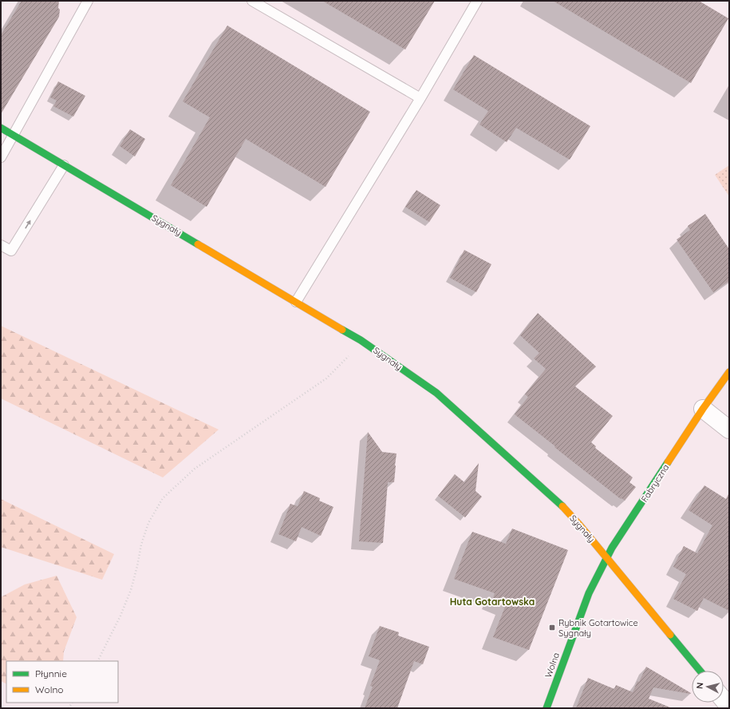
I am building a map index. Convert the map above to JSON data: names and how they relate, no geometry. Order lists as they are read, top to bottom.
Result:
{
  "streets": {
    "street": ["Sygnały", "Fabryczna", "Wolna"]
  },
  "crossings": [
    ["Sygnały", "Fabryczna"],
    ["Sygnały", "Wolna"],
    ["Fabryczna", "Wolna"]
  ],
  "districts": ["Huta Gotartowska"],
  "places": {
    "transit": ["Rybnik Gotartowice Sygnały"]
  },
  "legend": ["Płynnie", "Wolno"],
  "north": "left"
}
